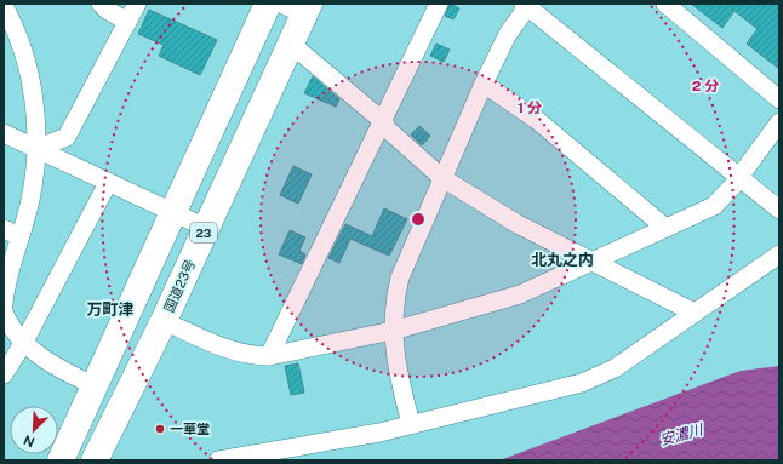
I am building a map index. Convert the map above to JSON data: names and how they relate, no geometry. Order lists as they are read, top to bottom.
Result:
{
  "streets": {
    "highway": ["23", "国道23号"]
  },
  "districts": ["北丸之内", "万町津"],
  "water": ["安濃川"],
  "places": ["一華堂"],
  "north": "bottom left",
  "rings": ["2 分", "1 分"]
}
